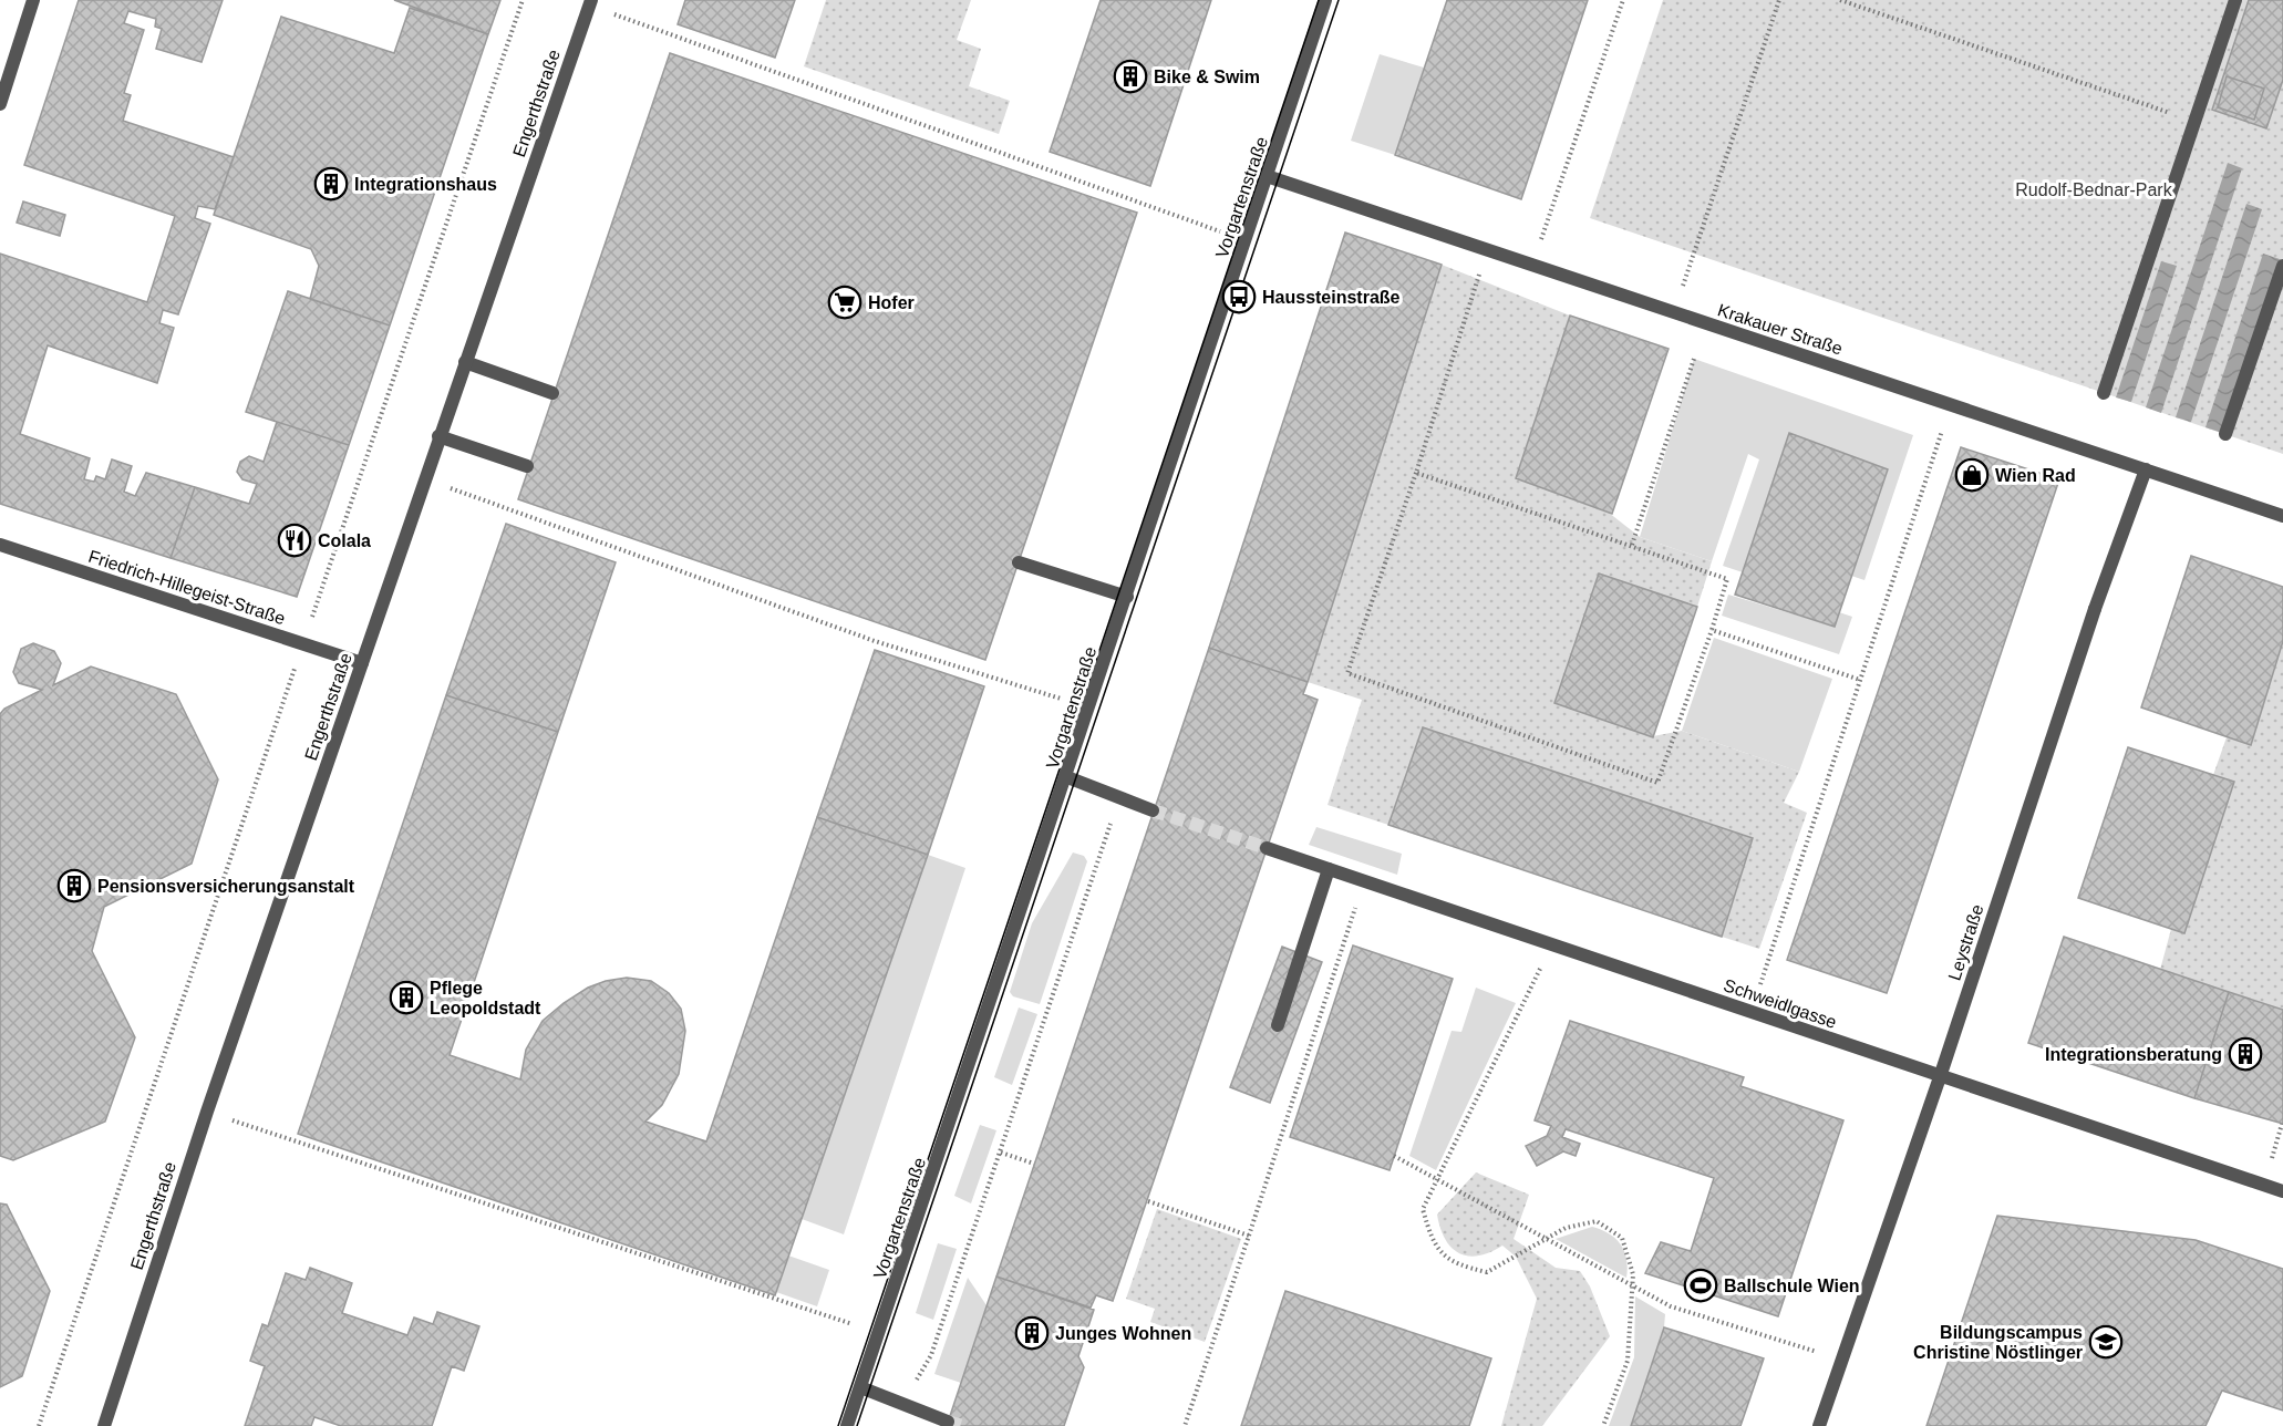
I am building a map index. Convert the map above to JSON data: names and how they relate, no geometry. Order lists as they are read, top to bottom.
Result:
{
  "streets": {
    "street": [
      "Engerthstraße",
      "Vorgartenstraße",
      "Krakauer Straße",
      "Friedrich-Hillegeist-Straße",
      "Leystraße",
      "Schweidlgasse"
    ]
  },
  "crossings": [
    ["Engerthstraße", "Friedrich-Hillegeist-Straße"],
    ["Vorgartenstraße", "Krakauer Straße"],
    ["Krakauer Straße", "Leystraße"],
    ["Leystraße", "Schweidlgasse"]
  ],
  "parks": ["Rudolf-Bednar-Park"],
  "places": {
    "building": [
      "Bike & Swim",
      "Integrationshaus",
      "Pensionsversicherungsanstalt",
      "Pflege Leopoldstadt",
      "Integrationsberatung",
      "Junges Wohnen"
    ],
    "bus stop": ["Haussteinstraße"],
    "supermarket": ["Hofer"],
    "shop": ["Wien Rad"],
    "restaurant": ["Colala"],
    "sports": ["Ballschule Wien"],
    "school or university": ["Bildungscampus Christine Nöstlinger"]
  }
}
